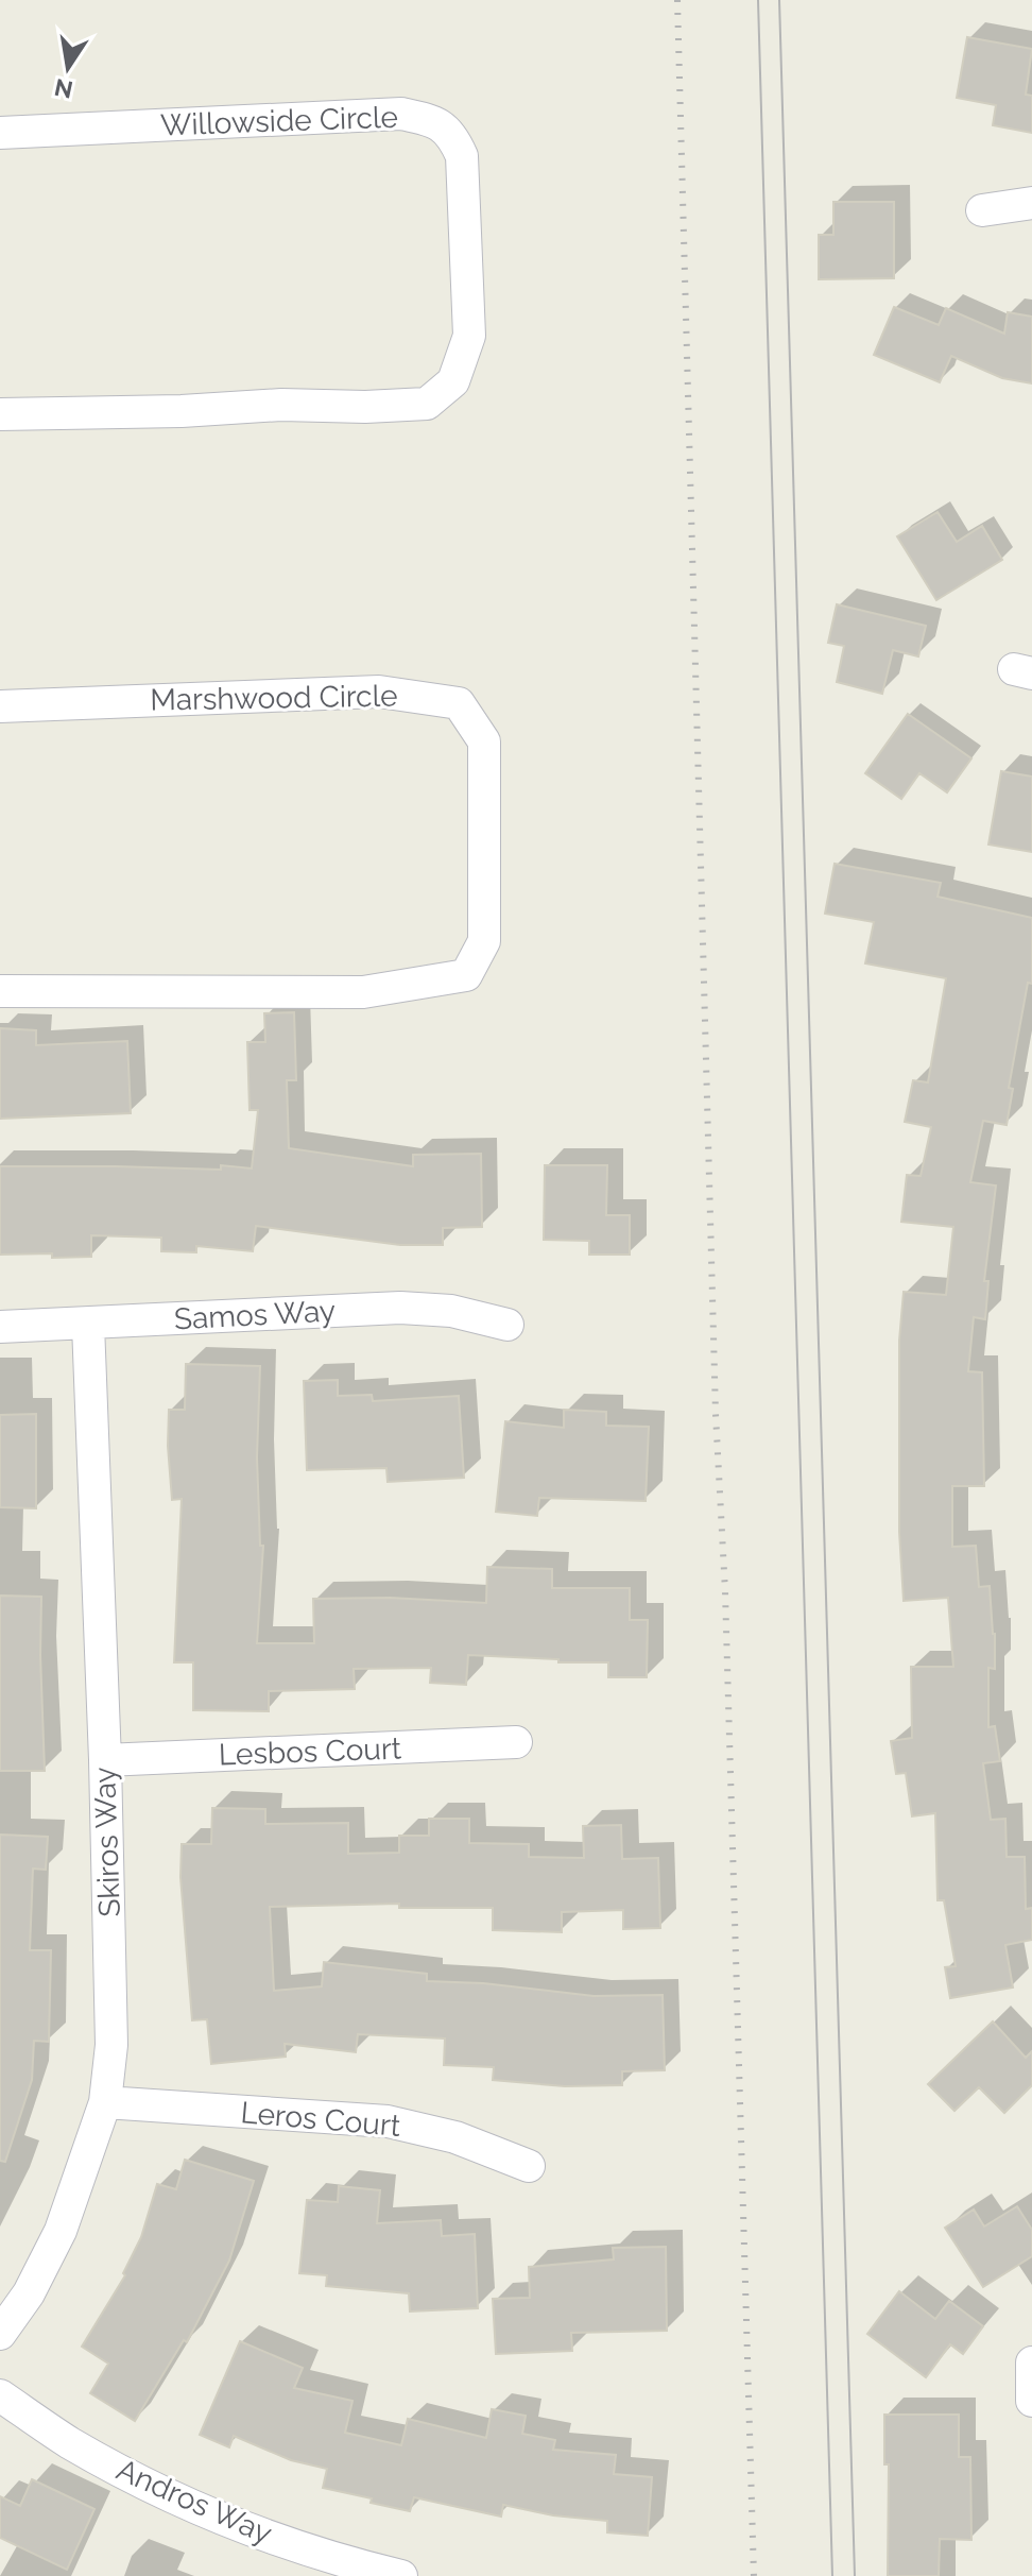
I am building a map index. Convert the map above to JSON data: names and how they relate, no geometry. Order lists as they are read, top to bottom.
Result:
{
  "streets": {
    "street": [
      "Willowside Circle",
      "Marshwood Circle",
      "Samos Way",
      "Lesbos Court",
      "Skiros Way",
      "Leros Court",
      "Andros Way"
    ]
  },
  "crossings": [
    ["Samos Way", "Skiros Way"],
    ["Lesbos Court", "Skiros Way"],
    ["Skiros Way", "Leros Court"]
  ],
  "north": "bottom"
}
